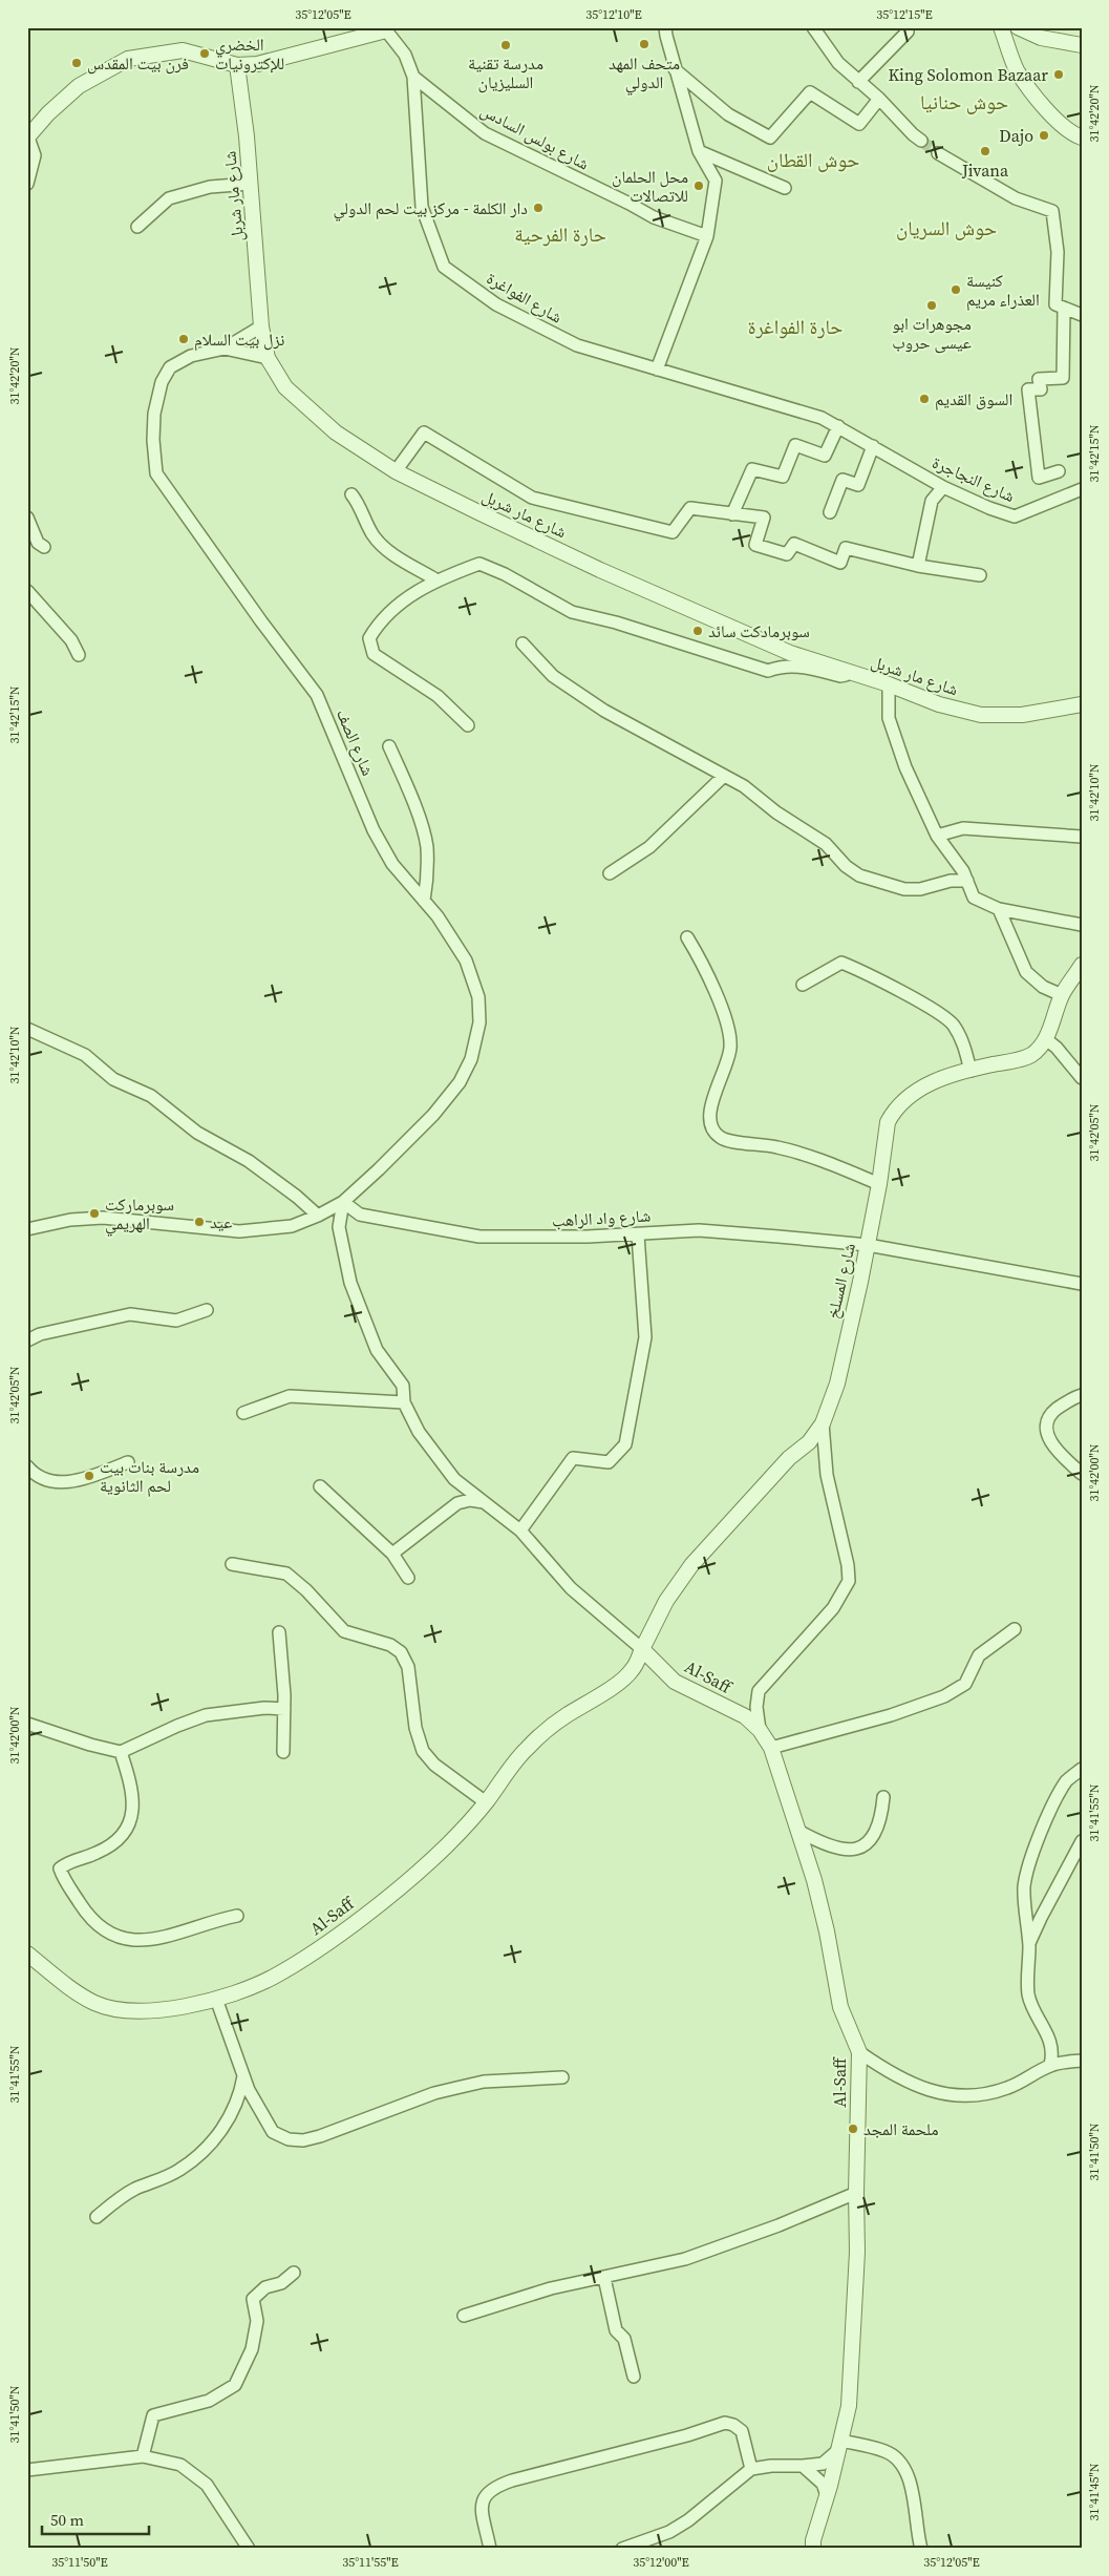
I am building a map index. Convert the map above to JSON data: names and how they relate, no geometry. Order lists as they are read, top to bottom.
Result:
{
  "streets": {
    "street": [
      "شارع بولس السادس",
      "شارع مار شربل",
      "شارع الفواغرة",
      "شارع النجاجرة",
      "شارع الصف",
      "شارع واد الراهب",
      "شارع المسلخ",
      "Al-Saff"
    ]
  },
  "crossings": [
    ["شارع بولس السادس", "شارع الفواغرة"],
    ["شارع مار شربل", "شارع الصف"],
    ["شارع الفواغرة", "شارع النجاجرة"],
    ["شارع الصف", "شارع واد الراهب"],
    ["شارع واد الراهب", "شارع المسلخ"],
    ["شارع المسلخ", "Al-Saff"]
  ],
  "districts": [
    "حوش حنانيا",
    "حوش القطان",
    "حوش السريان",
    "حارة الفرحية",
    "حارة الفواغرة"
  ],
  "places": [
    "متحف المهد الدولي",
    "مدرسة تقنية السليزيان",
    "الخضري للإكترونيات",
    "فرن بيت المقدس",
    "King Solomon Bazaar",
    "Dajo",
    "Jivana",
    "محل الحلمان للاتصالات",
    "دار الكلمة - مركز بيت لحم الدولي",
    "كنيسة العذراء مريم",
    "مجوهرات ابو عيسى حروب",
    "نزل بيت السلام",
    "السوق القديم",
    "سوبرمادكت سائد",
    "سوبرماركت الهريمي",
    "عيد",
    "مدرسة بنات بيت لحم الثانوية",
    "ملحمة المجد"
  ],
  "scale_bar": "50 m",
  "coordinates": [
    "35°12'05\"E",
    "35°12'10\"E",
    "35°12'15\"E",
    "31°42'20\"N",
    "31°42'15\"N",
    "31°42'10\"N",
    "31°42'05\"N",
    "31°42'00\"N",
    "31°41'55\"N",
    "31°41'50\"N",
    "31°41'45\"N",
    "35°11'50\"E",
    "35°11'55\"E",
    "35°12'00\"E"
  ]
}
